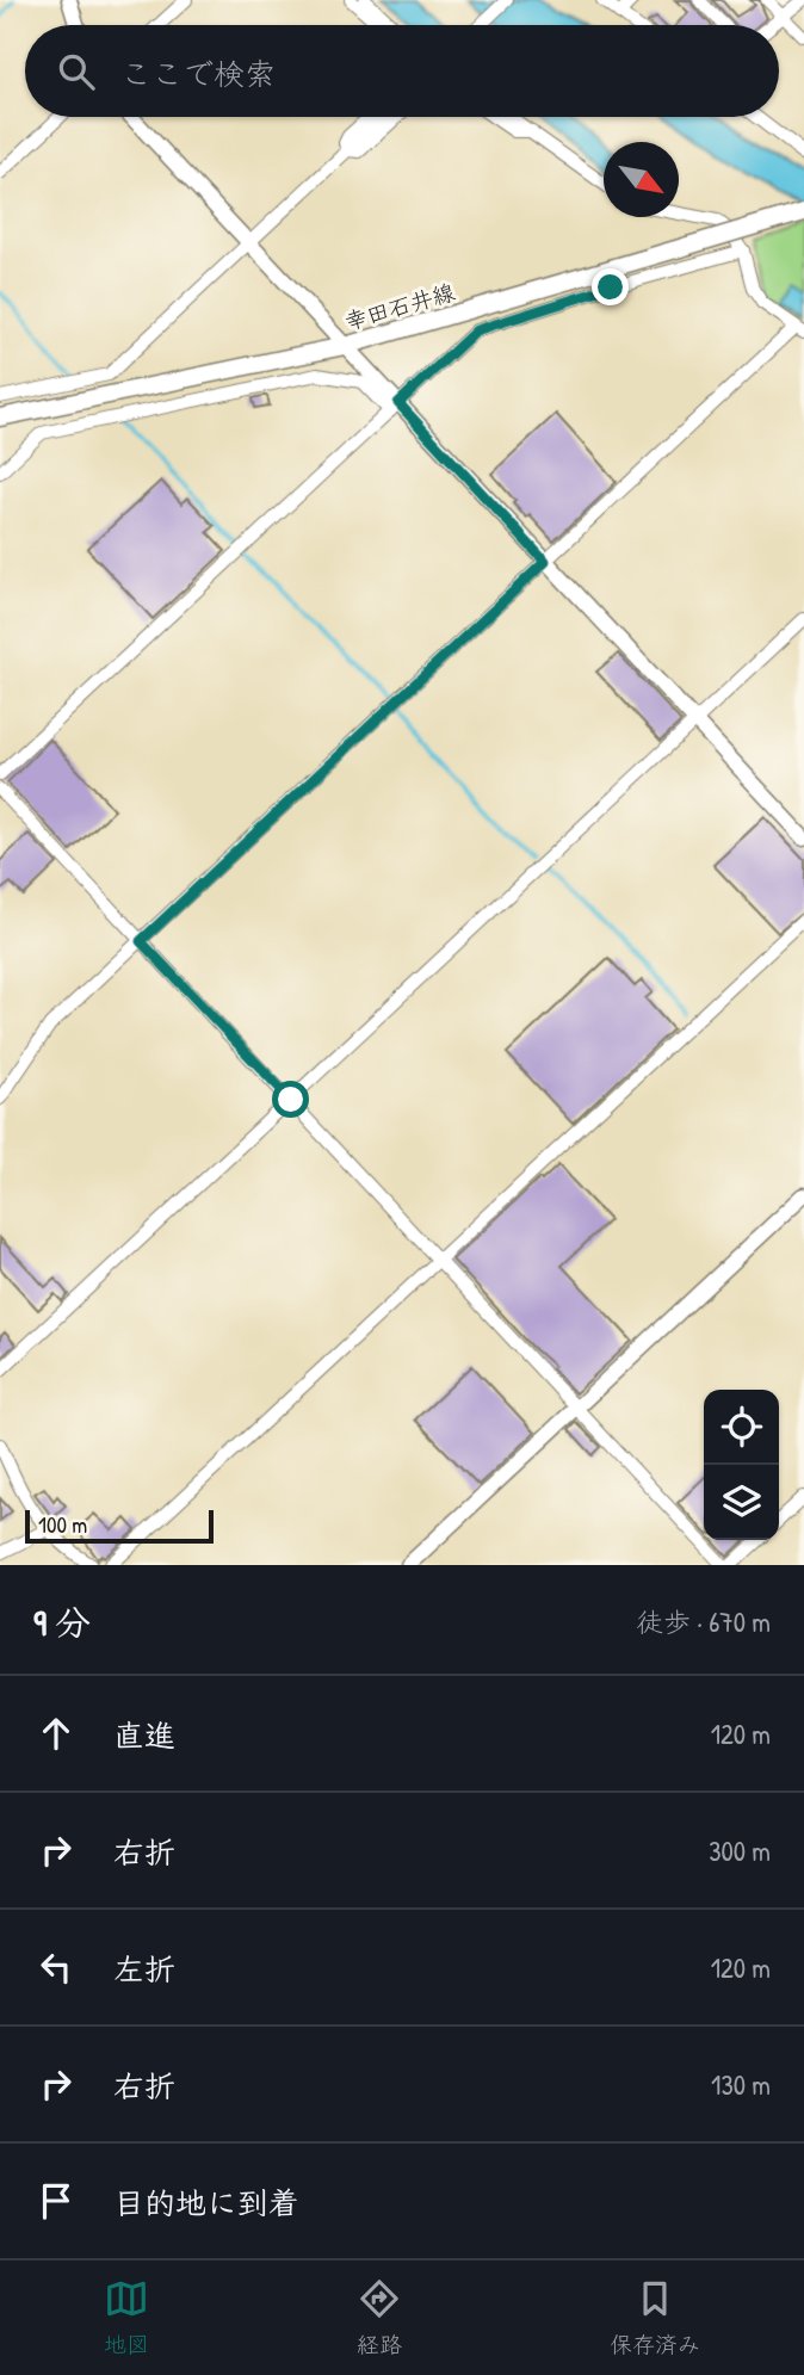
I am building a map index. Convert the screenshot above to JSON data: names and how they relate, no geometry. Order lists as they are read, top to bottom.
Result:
{
  "streets": {
    "main road": ["幸田石井線"]
  },
  "scale_bar": "100 m",
  "north": "bottom right",
  "page": {
    "search": "ここで検索",
    "scale": "100 m",
    "heading": ["9 分", "徒歩 · 670 m"],
    "list": [
      ["直進", "120 m"],
      ["右折", "300 m"],
      ["左折", "120 m"],
      ["右折", "130 m"],
      "目的地に到着"
    ],
    "nav": ["地図", "経路", "保存済み"]
  }
}
